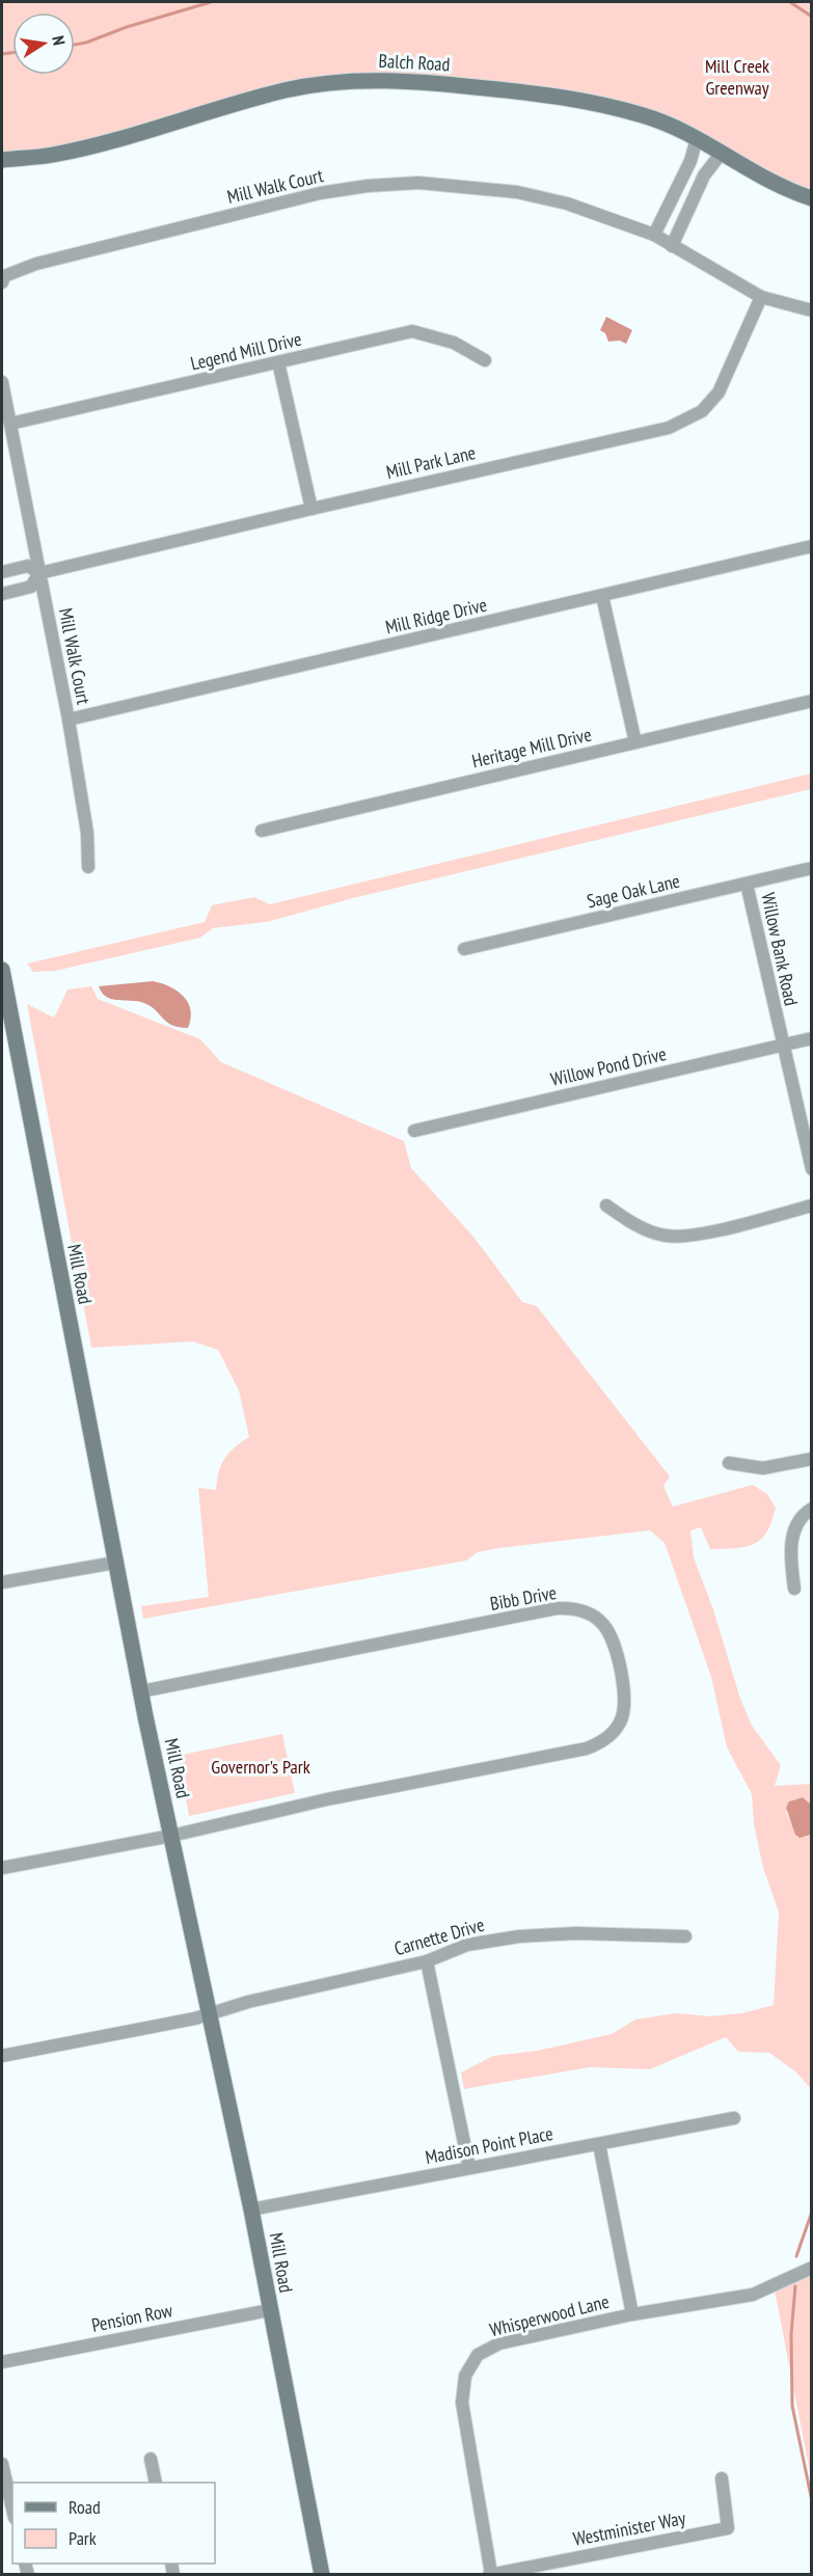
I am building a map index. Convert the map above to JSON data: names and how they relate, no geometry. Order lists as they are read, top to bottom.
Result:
{
  "streets": {
    "street": [
      "Balch Road",
      "Mill Walk Court",
      "Legend Mill Drive",
      "Mill Park Lane",
      "Mill Ridge Drive",
      "Heritage Mill Drive",
      "Sage Oak Lane",
      "Willow Bank Road",
      "Willow Pond Drive",
      "Mill Road",
      "Bibb Drive",
      "Carnette Drive",
      "Madison Point Place",
      "Whisperwood Lane",
      "Pension Row",
      "Westminister Way"
    ]
  },
  "crossings": [
    ["Mill Walk Court", "Legend Mill Drive"],
    ["Mill Walk Court", "Mill Park Lane"],
    ["Mill Walk Court", "Mill Ridge Drive"],
    ["Sage Oak Lane", "Willow Bank Road"],
    ["Willow Bank Road", "Willow Pond Drive"],
    ["Mill Road", "Bibb Drive"],
    ["Mill Road", "Carnette Drive"],
    ["Mill Road", "Madison Point Place"],
    ["Mill Road", "Pension Row"],
    ["Whisperwood Lane", "Westminister Way"]
  ],
  "parks": ["Mill Creek Greenway", "Governor's Park"],
  "legend": ["Road", "Park"],
  "north": "right"
}
